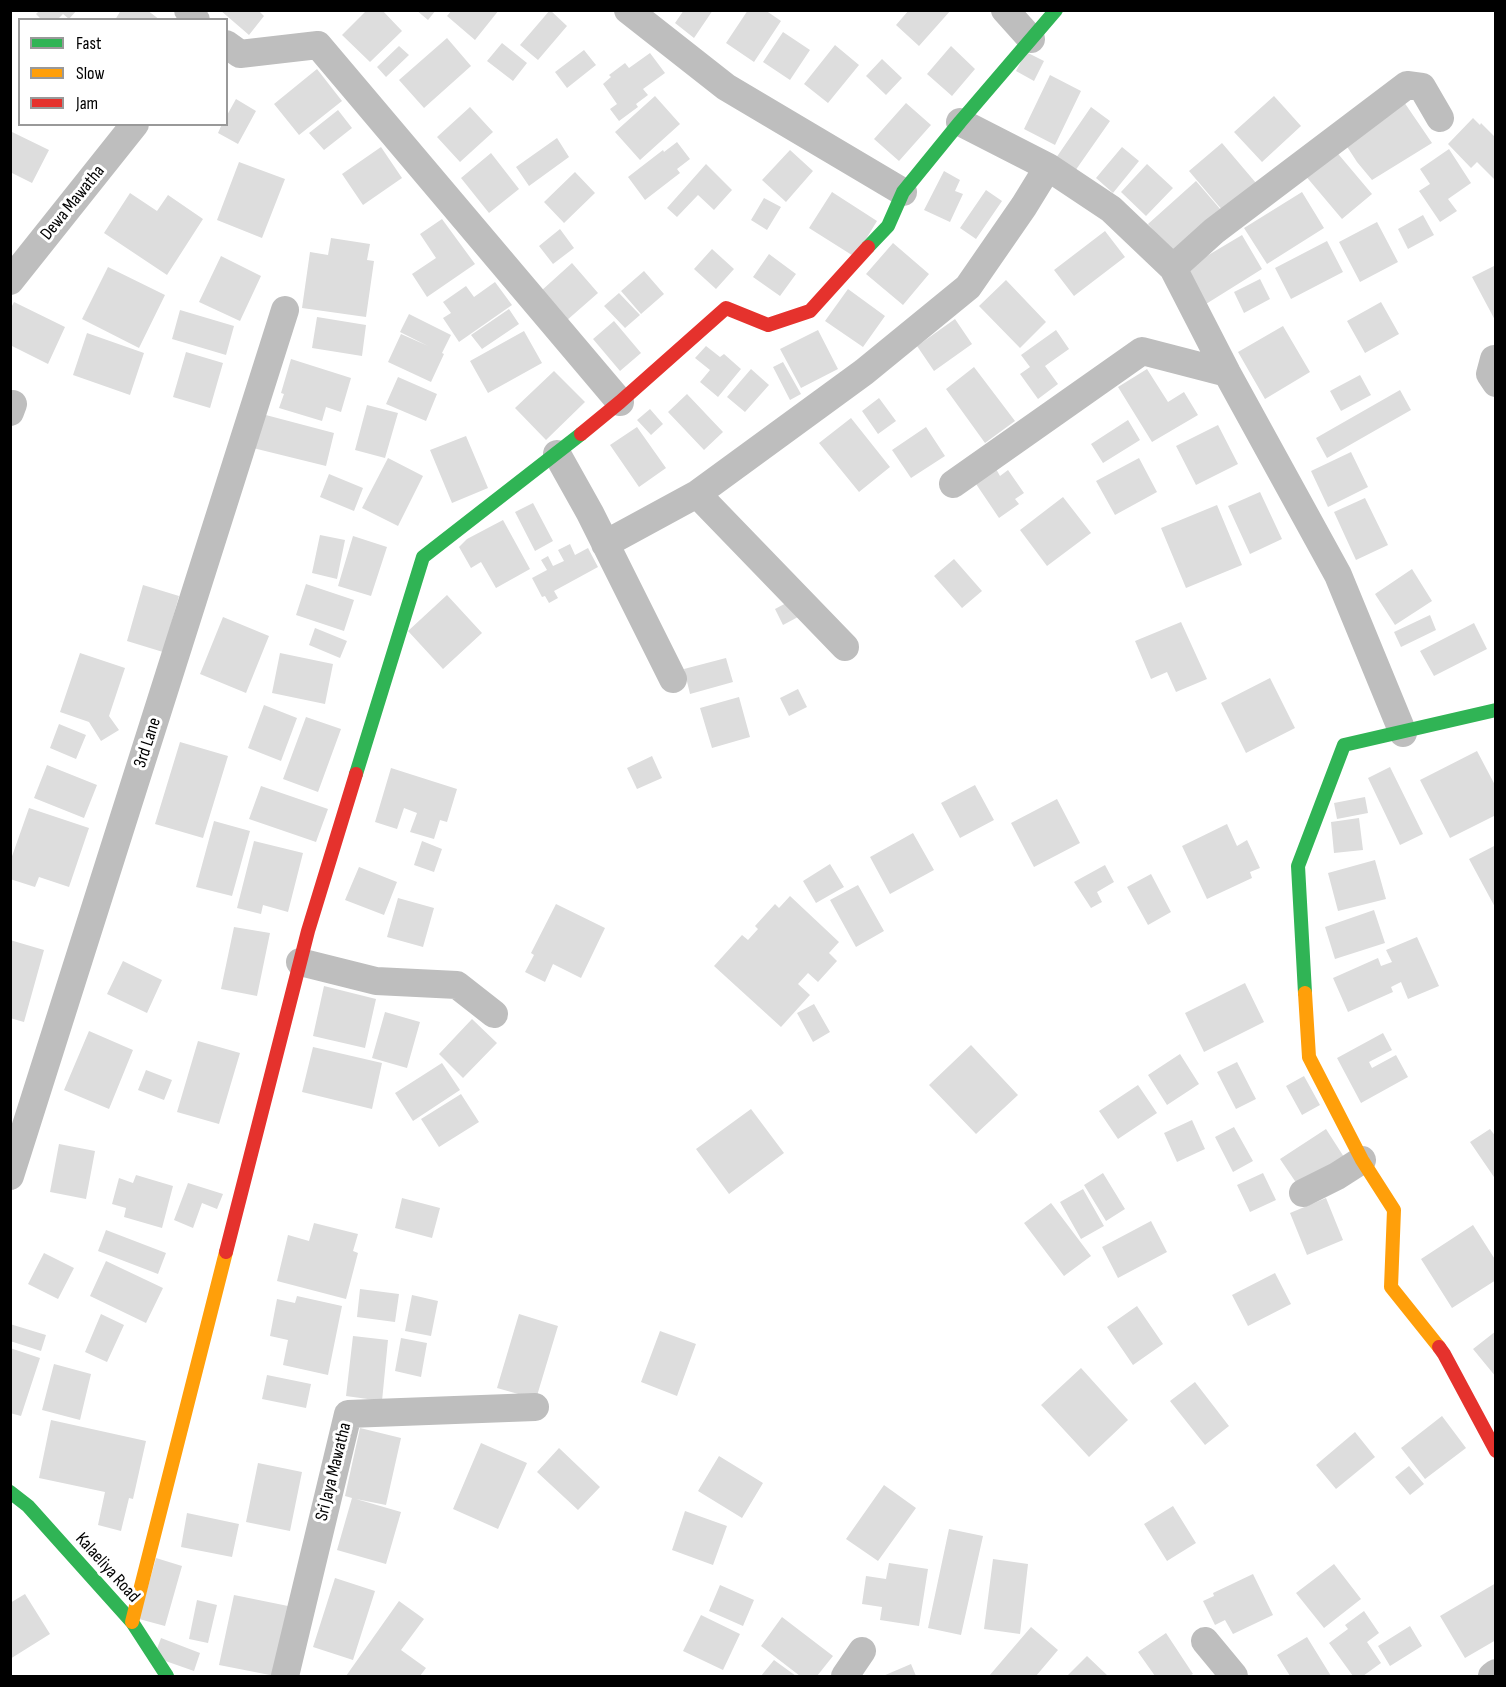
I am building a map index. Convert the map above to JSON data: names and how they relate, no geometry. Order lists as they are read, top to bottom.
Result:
{
  "streets": {
    "street": [
      "Dewa Mawatha",
      "3rd Lane",
      "Sri Jaya Mawatha",
      "Kalaeliya Road"
    ]
  },
  "legend": ["Fast", "Slow", "Jam"]
}
